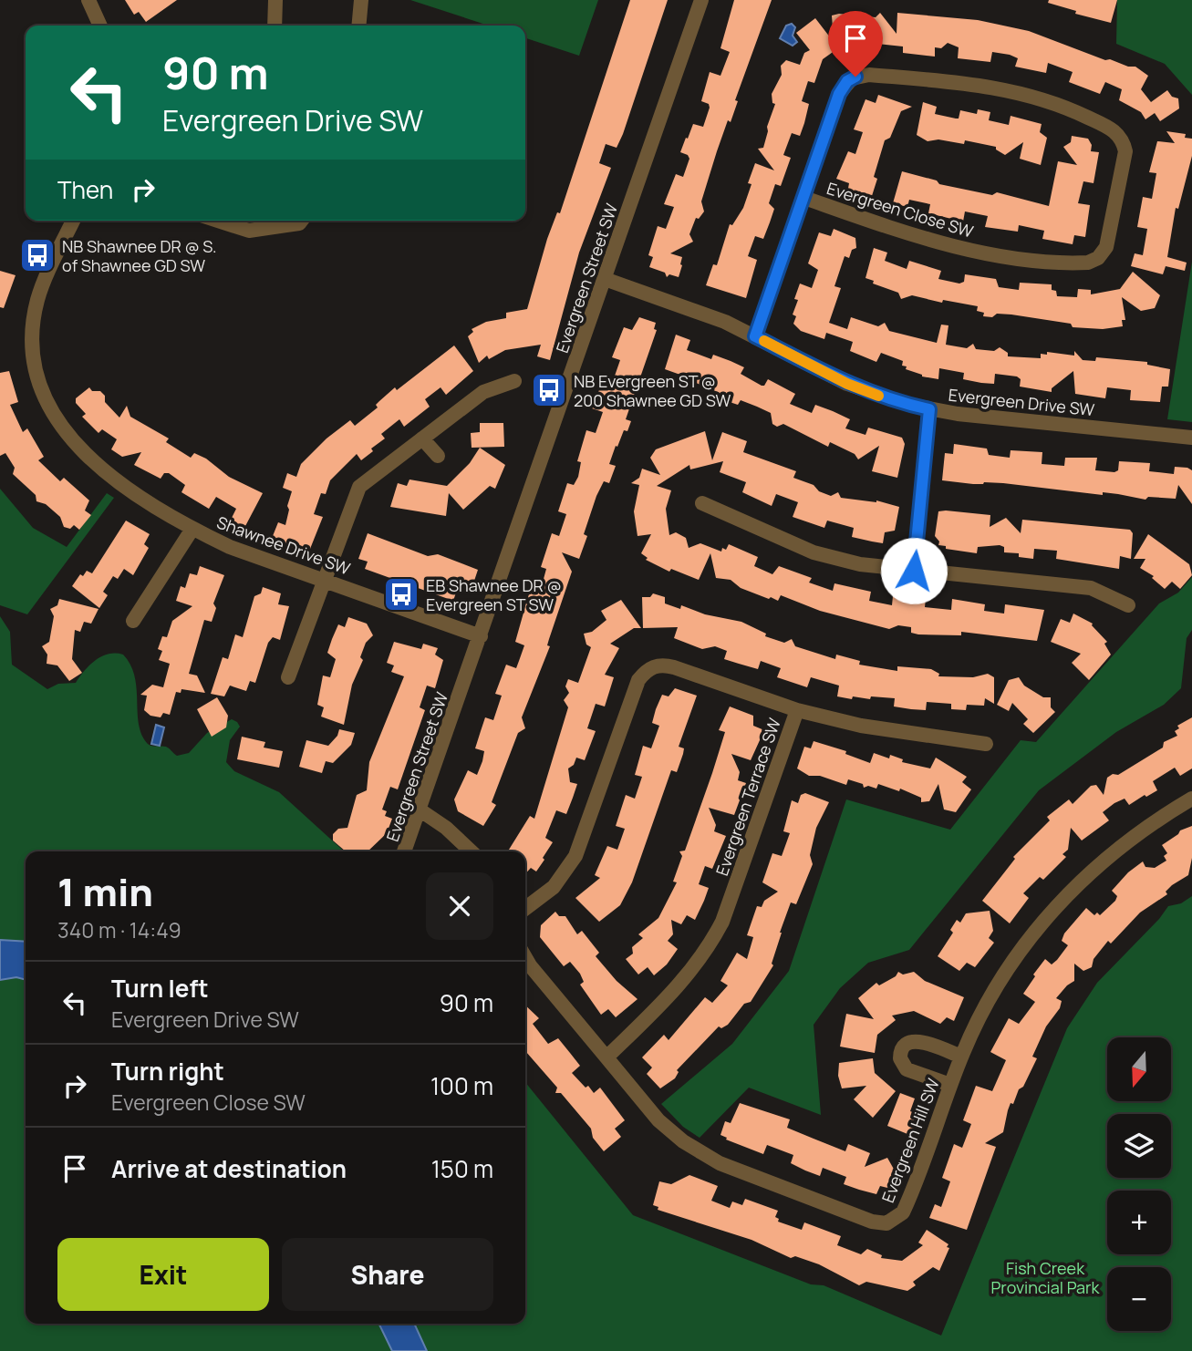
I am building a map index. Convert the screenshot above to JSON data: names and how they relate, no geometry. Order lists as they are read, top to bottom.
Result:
{
  "streets": {
    "street": [
      "Evergreen Close SW",
      "Evergreen Street SW",
      "Evergreen Drive SW",
      "Shawnee Drive SW",
      "Evergreen Terrace SW",
      "Evergreen Hill SW"
    ]
  },
  "crossings": [
    ["Evergreen Close SW", "Evergreen Drive SW"],
    ["Evergreen Street SW", "Evergreen Drive SW"],
    ["Evergreen Street SW", "Shawnee Drive SW"],
    ["Evergreen Terrace SW", "Evergreen Hill SW"]
  ],
  "parks": ["Fish Creek Provincial Park"],
  "places": {
    "bus stop": ["NB Shawnee DR @ S. of Shawnee GD SW", "NB Evergreen ST @ 200 Shawnee GD SW", "EB Shawnee DR @ Evergreen ST SW"]
  },
  "north": "bottom",
  "page": {
    "turn": ["90 m", "Evergreen Drive SW"],
    "then": "Then",
    "heading": ["1 min", "340 m · 14:49"],
    "list": [
      {
        "name": "Turn left",
        "note": "Evergreen Drive SW",
        "value": "90 m"
      },
      {
        "name": "Turn right",
        "note": "Evergreen Close SW",
        "value": "100 m"
      },
      {
        "name": "Arrive at destination",
        "value": "150 m"
      }
    ],
    "map_buttons": ["+", "−"],
    "buttons": ["Exit", "Share"]
  }
}
